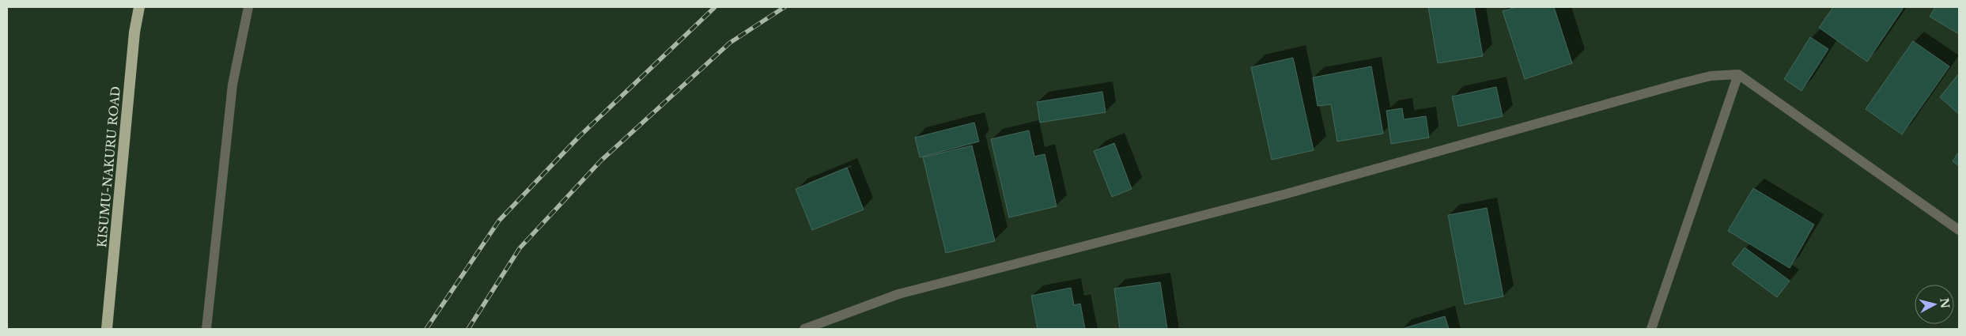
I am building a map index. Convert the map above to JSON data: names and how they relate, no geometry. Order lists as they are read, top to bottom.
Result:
{
  "streets": {
    "highway": ["KISUMU-NAKURU ROAD"]
  },
  "north": "right"
}
